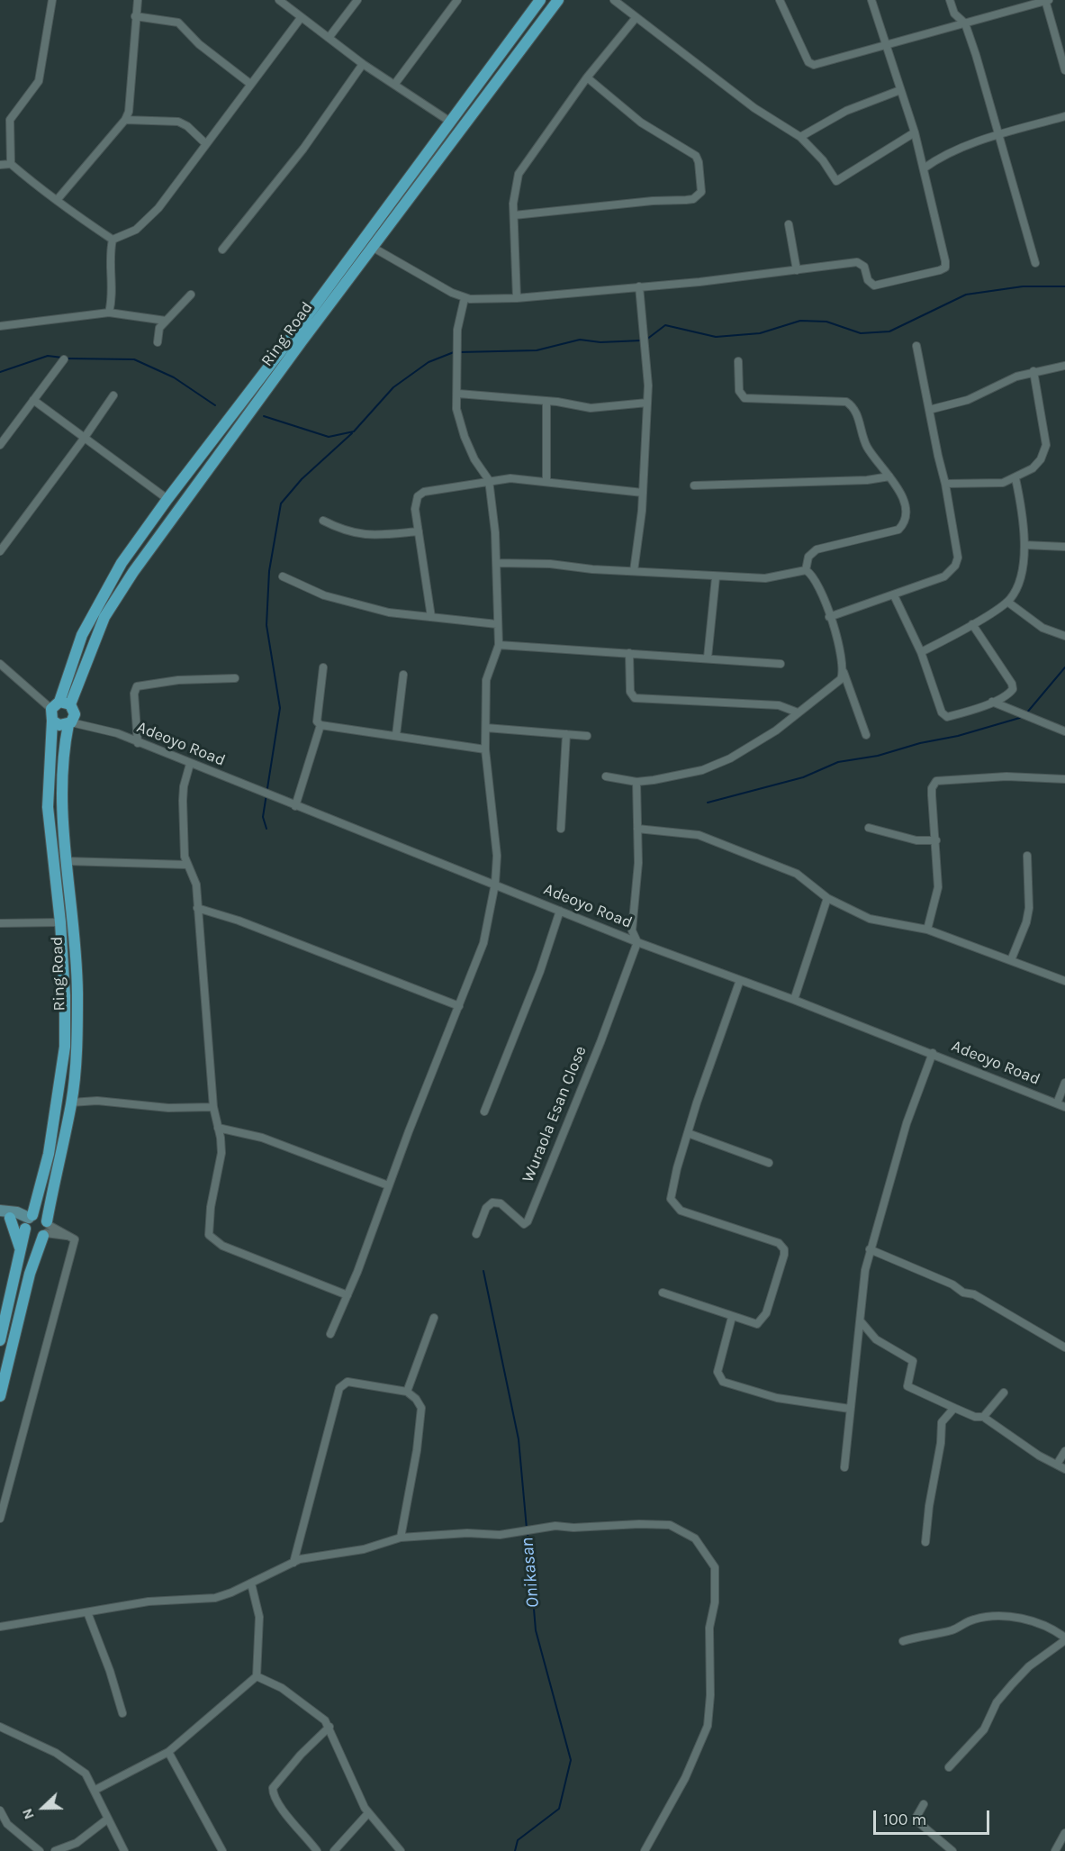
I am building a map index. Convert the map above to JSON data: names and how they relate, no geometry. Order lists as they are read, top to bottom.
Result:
{
  "streets": {
    "main road": ["Ring Road"],
    "street": ["Adeoyo Road", "Wuraola Esan Close"]
  },
  "crossings": [
    ["Ring Road", "Adeoyo Road"],
    ["Adeoyo Road", "Wuraola Esan Close"]
  ],
  "water": ["Onikasan"],
  "scale_bar": "100 m",
  "north": "left"
}
